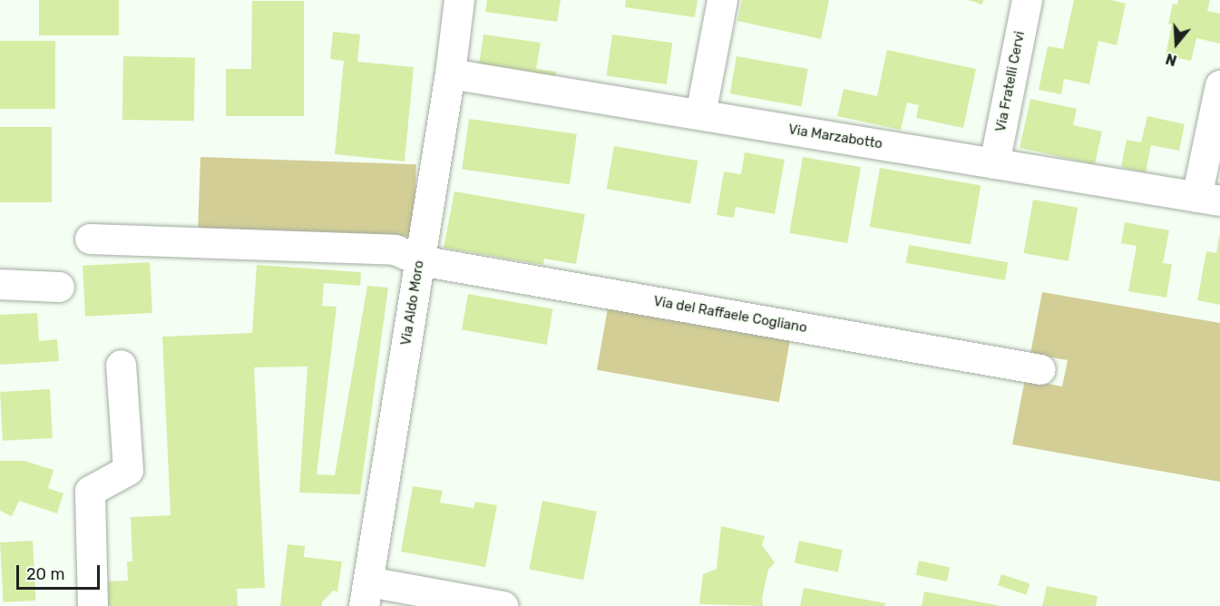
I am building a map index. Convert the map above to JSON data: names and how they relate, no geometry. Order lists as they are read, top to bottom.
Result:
{
  "streets": {
    "street": [
      "Via Fratelli Cervi",
      "Via Marzabotto",
      "Via Aldo Moro",
      "Via del Raffaele Cogliano"
    ]
  },
  "crossings": [
    ["Via Fratelli Cervi", "Via Marzabotto"],
    ["Via Marzabotto", "Via Aldo Moro"],
    ["Via Aldo Moro", "Via del Raffaele Cogliano"]
  ],
  "scale_bar": "20 m",
  "north": "bottom"
}
